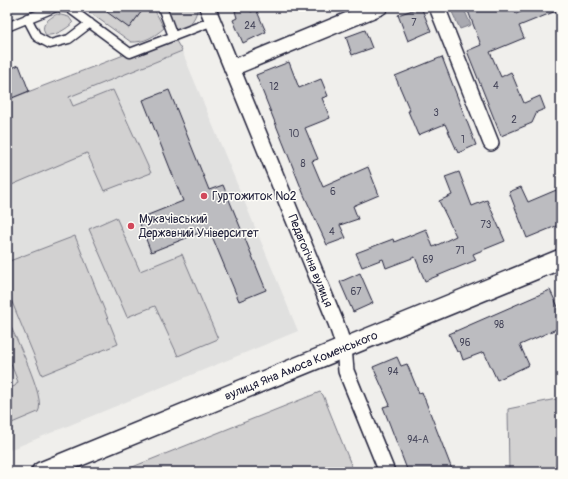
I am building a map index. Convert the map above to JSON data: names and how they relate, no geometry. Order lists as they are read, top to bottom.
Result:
{
  "streets": {
    "street": ["Педагогічна вулиця", "вулиця Яна Амоса Коменського"]
  },
  "crossings": [
    ["Педагогічна вулиця", "вулиця Яна Амоса Коменського"]
  ],
  "places": ["Гуртожиток №2", "Мукачівський Державний Університет"],
  "house_numbers": [
    "7",
    "24",
    "4",
    "12",
    "3",
    "2",
    "10",
    "1",
    "8",
    "6",
    "73",
    "4",
    "71",
    "69",
    "67",
    "98",
    "96",
    "94",
    "94-А"
  ]
}
